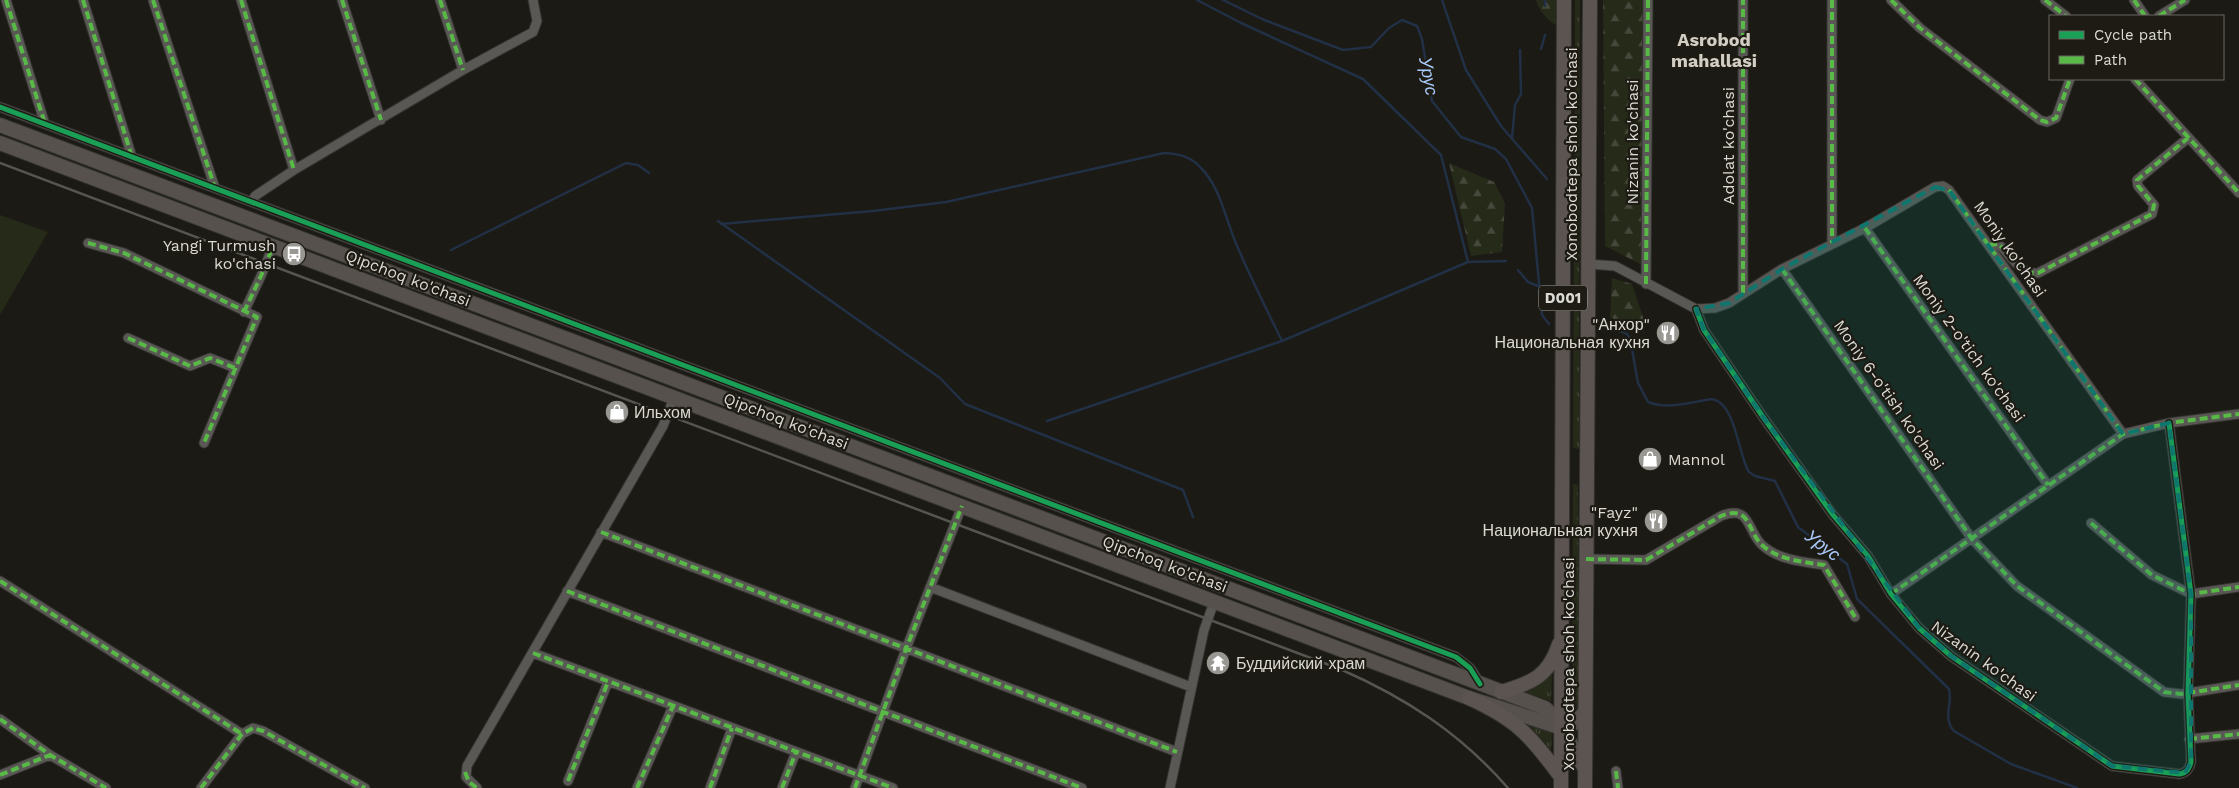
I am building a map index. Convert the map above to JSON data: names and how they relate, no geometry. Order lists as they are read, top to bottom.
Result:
{
  "streets": {
    "highway": ["Xonobodtepa shoh ko'chasi", "D001"],
    "main road": ["Qipchoq ko'chasi"],
    "street": [
      "Nizanin ko'chasi",
      "Adolat ko'chasi",
      "Moniy ko'chasi",
      "Moniy 2-o'tich ko'chasi",
      "Moniy 6-o'tish ko'chasi"
    ]
  },
  "crossings": [
    ["Nizanin ko'chasi", "Moniy ko'chasi"],
    ["Adolat ko'chasi", "Moniy ko'chasi"],
    ["Xonobodtepa shoh ko'chasi", "Qipchoq ko'chasi"],
    ["Moniy ko'chasi", "Moniy 2-o'tich ko'chasi"],
    ["Moniy ko'chasi", "Moniy 6-o'tish ko'chasi"]
  ],
  "districts": ["Asrobod mahallasi"],
  "water": ["Урус"],
  "places": {
    "bus stop": ["Yangi Turmush ko'chasi"],
    "restaurant": ["\"Анхор\" Национальная кухня", "\"Fayz\" Национальная кухня"],
    "shop": ["Ильхом", "Mannol"],
    "temple": ["Буддийский храм"]
  },
  "legend": ["Cycle path", "Path"]
}
